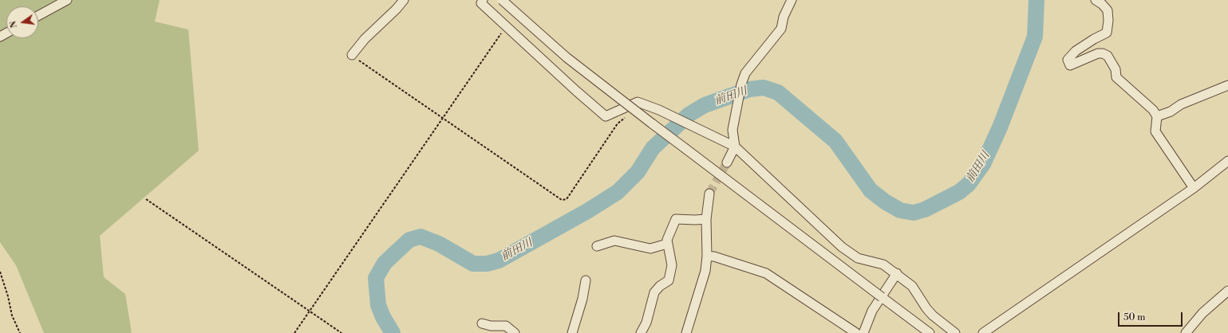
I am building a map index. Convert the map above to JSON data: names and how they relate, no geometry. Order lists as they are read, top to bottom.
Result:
{
  "water": ["前田川"],
  "scale_bar": "50 m",
  "north": "left"
}
